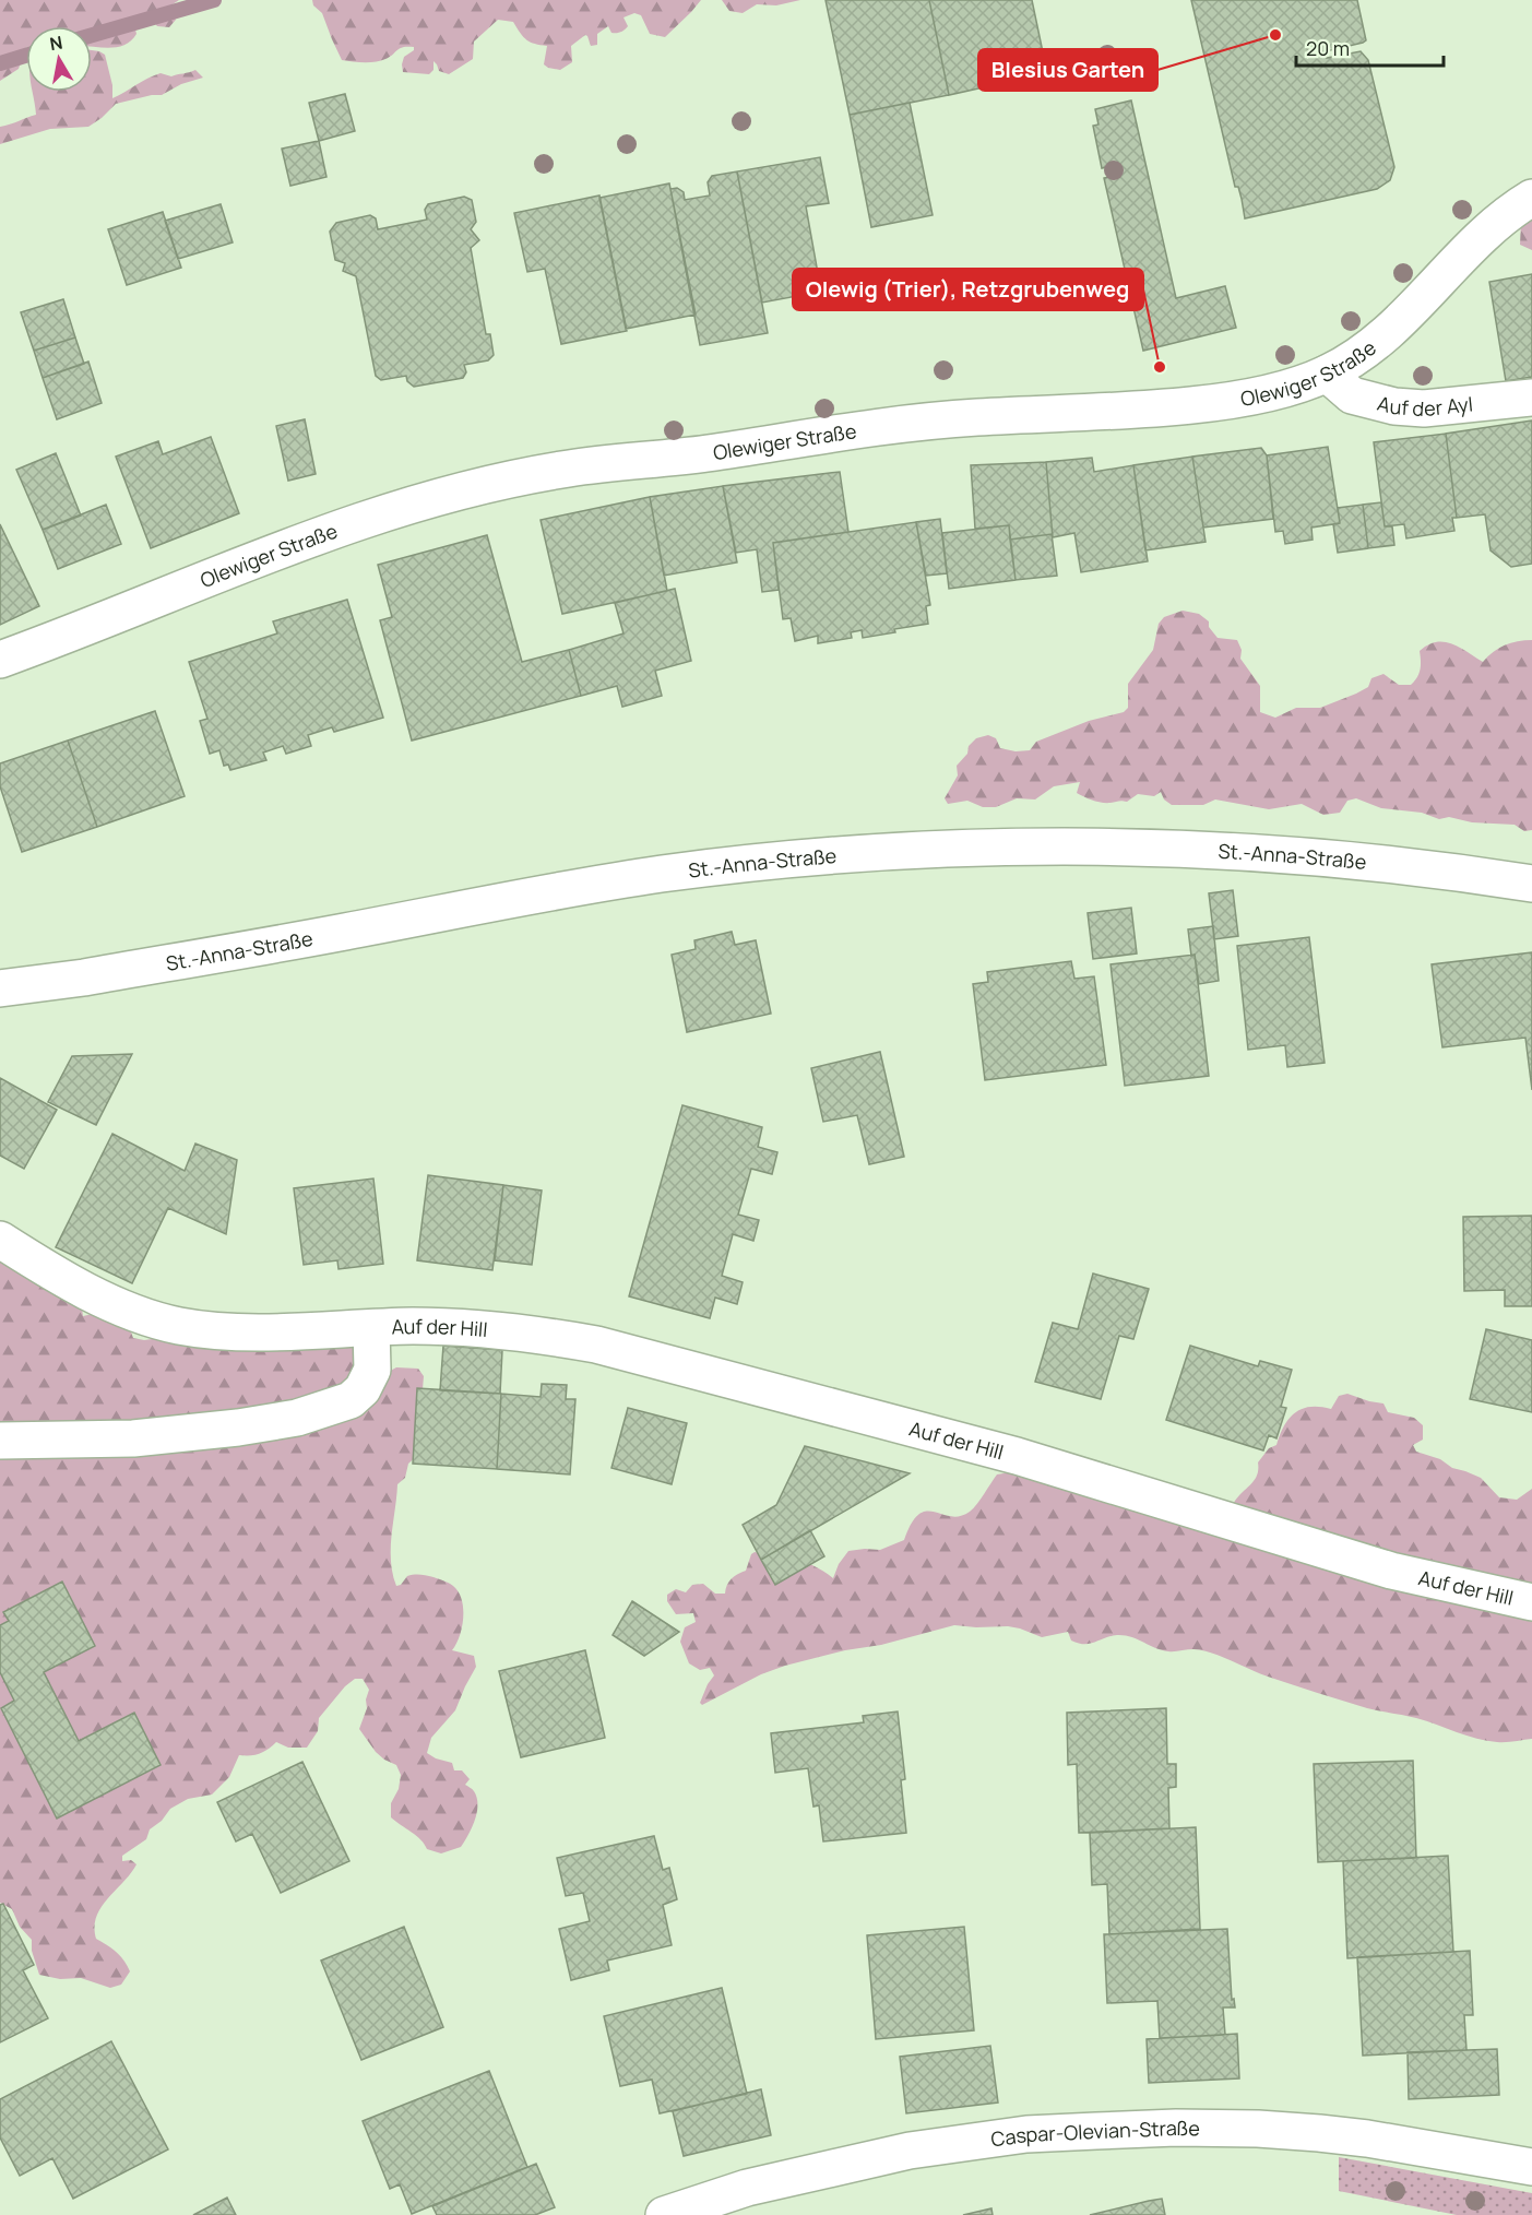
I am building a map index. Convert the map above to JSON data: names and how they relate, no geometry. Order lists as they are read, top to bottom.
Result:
{
  "streets": {
    "street": [
      "Olewiger Straße",
      "Auf der Ayl",
      "St.-Anna-Straße",
      "Auf der Hill",
      "Caspar-Olevian-Straße"
    ]
  },
  "crossings": [
    ["Olewiger Straße", "Auf der Ayl"]
  ],
  "places": ["Blesius Garten", "Olewig (Trier), Retzgrubenweg"],
  "scale_bar": "20 m",
  "north": "top"
}
